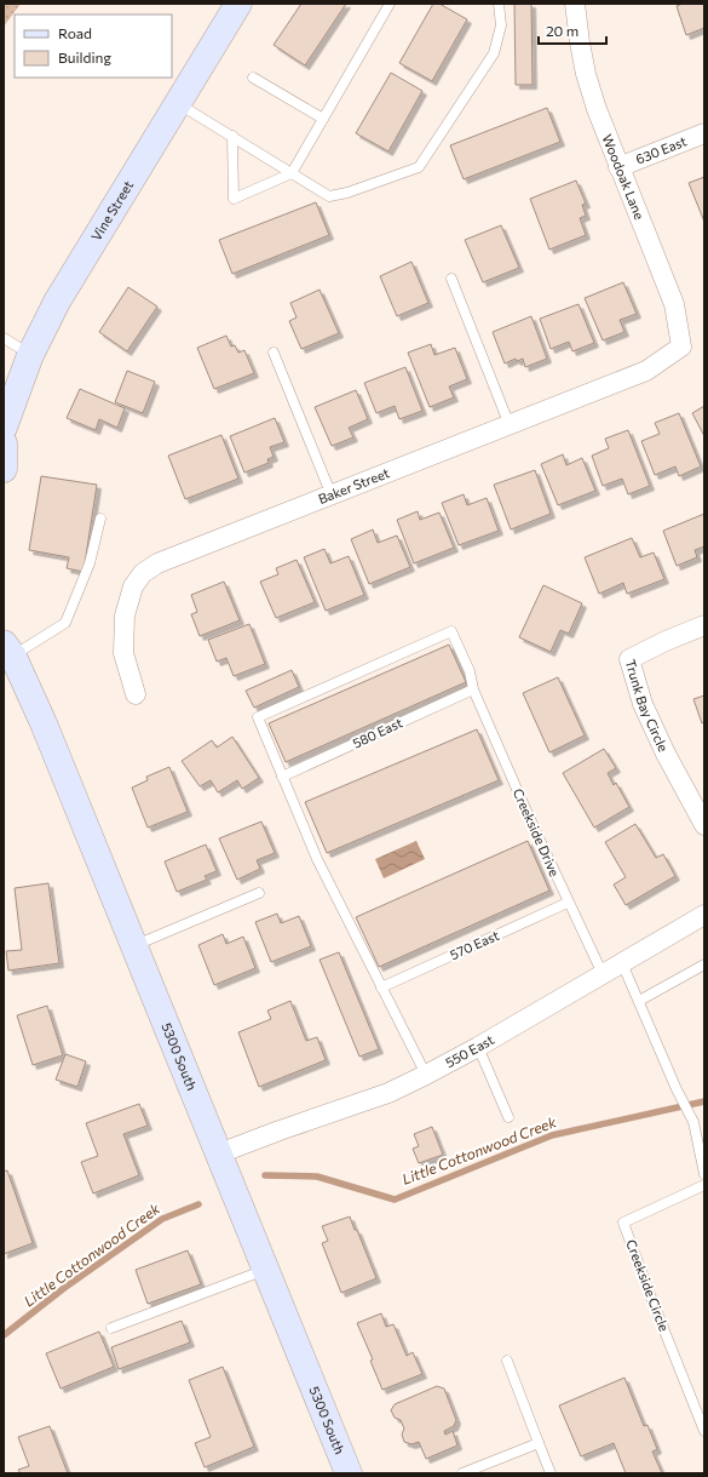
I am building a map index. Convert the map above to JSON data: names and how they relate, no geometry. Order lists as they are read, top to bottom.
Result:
{
  "streets": {
    "main road": ["Vine Street", "5300 South"],
    "street": [
      "630 East",
      "Woodoak Lane",
      "Baker Street",
      "Trunk Bay Circle",
      "550 East"
    ],
    "lane": [
      "580 East",
      "Creekside Drive",
      "570 East",
      "Creekside Circle"
    ]
  },
  "crossings": [
    ["630 East", "Woodoak Lane"],
    ["Woodoak Lane", "Baker Street"],
    ["580 East", "Creekside Drive"],
    ["Creekside Drive", "570 East"],
    ["Creekside Drive", "550 East"],
    ["550 East", "5300 South"]
  ],
  "water": ["Little Cottonwood Creek"],
  "legend": ["Road", "Building"],
  "scale_bar": "20 m"
}
